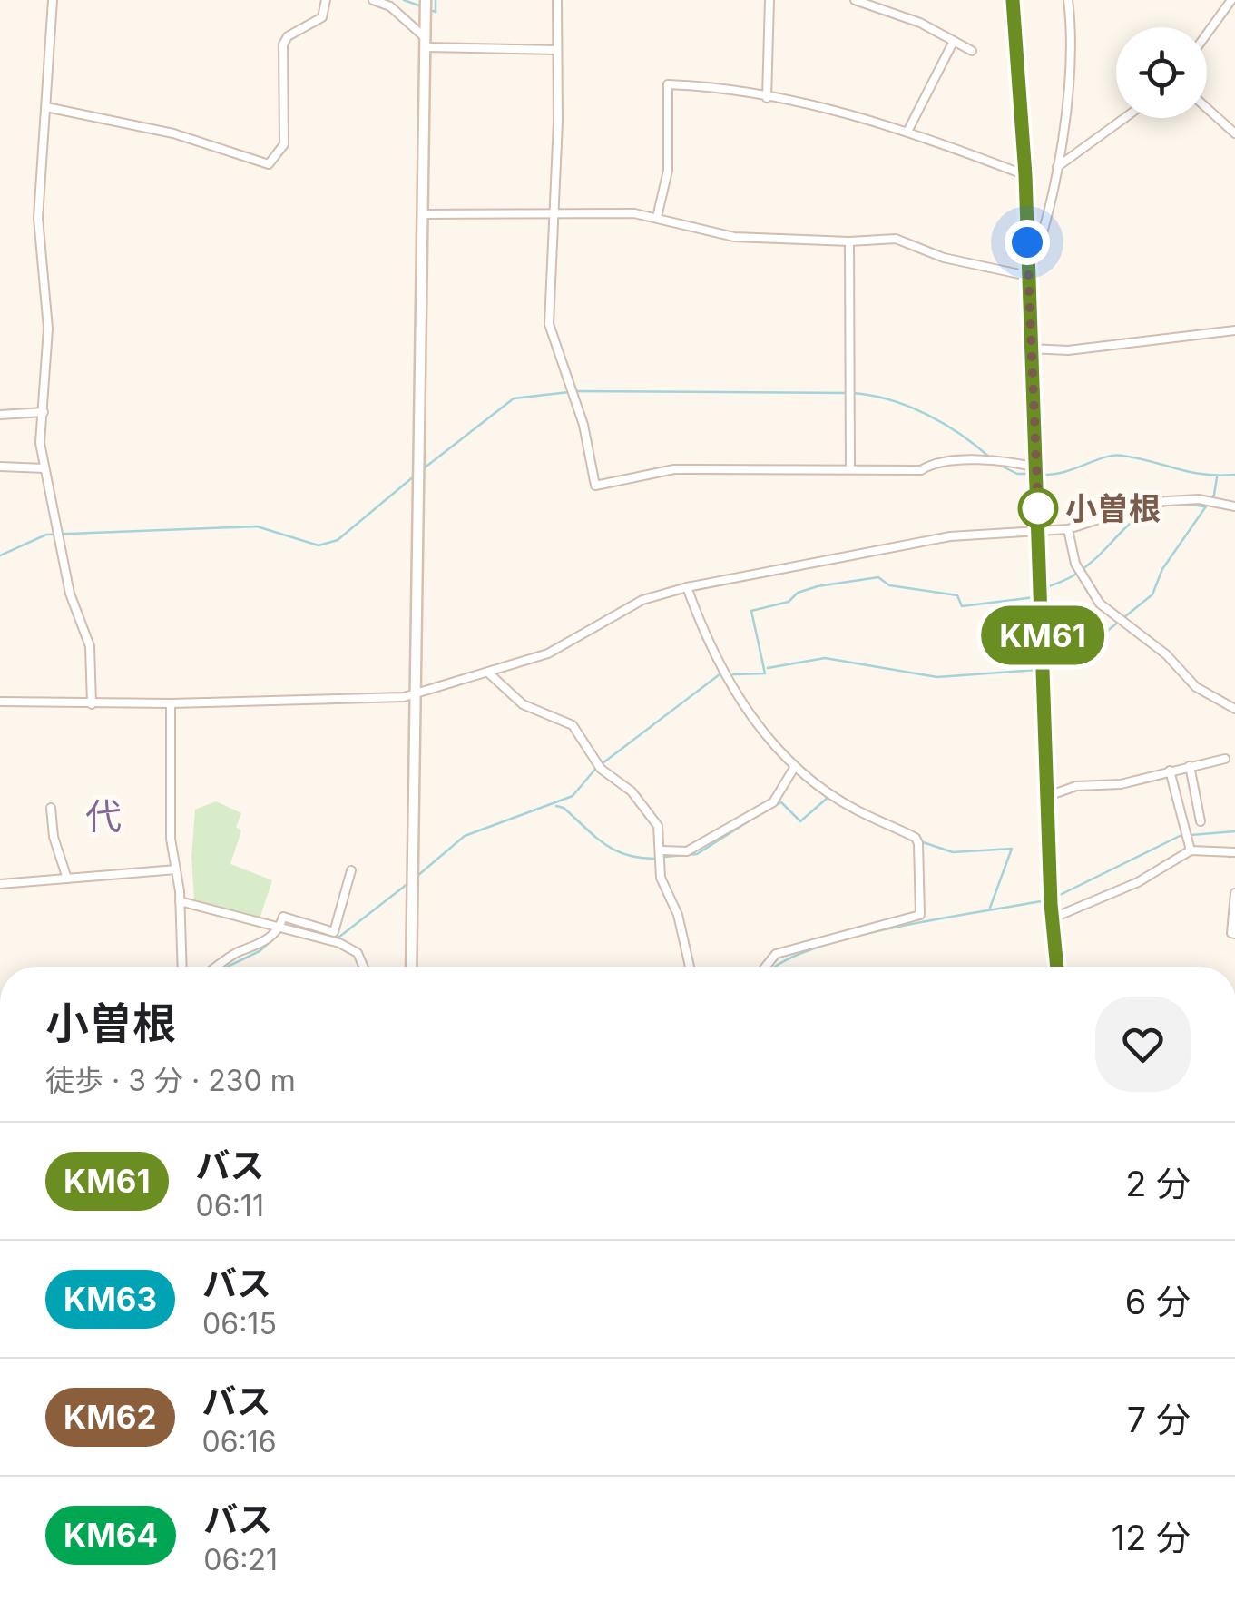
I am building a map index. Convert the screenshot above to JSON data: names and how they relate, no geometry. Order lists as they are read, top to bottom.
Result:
{
  "districts": ["代"],
  "places": ["小曽根"],
  "lines": ["bus line KM61"],
  "page": {
    "on_map": "KM61",
    "heading": ["小曽根", "徒歩 · 3 分 · 230 m"],
    "list": [
      {
        "mark": "KM61",
        "name": "バス",
        "note": "06:11",
        "value": "2 分"
      },
      {
        "mark": "KM63",
        "name": "バス",
        "note": "06:15",
        "value": "6 分"
      },
      {
        "mark": "KM62",
        "name": "バス",
        "note": "06:16",
        "value": "7 分"
      },
      {
        "mark": "KM64",
        "name": "バス",
        "note": "06:21",
        "value": "12 分"
      }
    ]
  }
}
